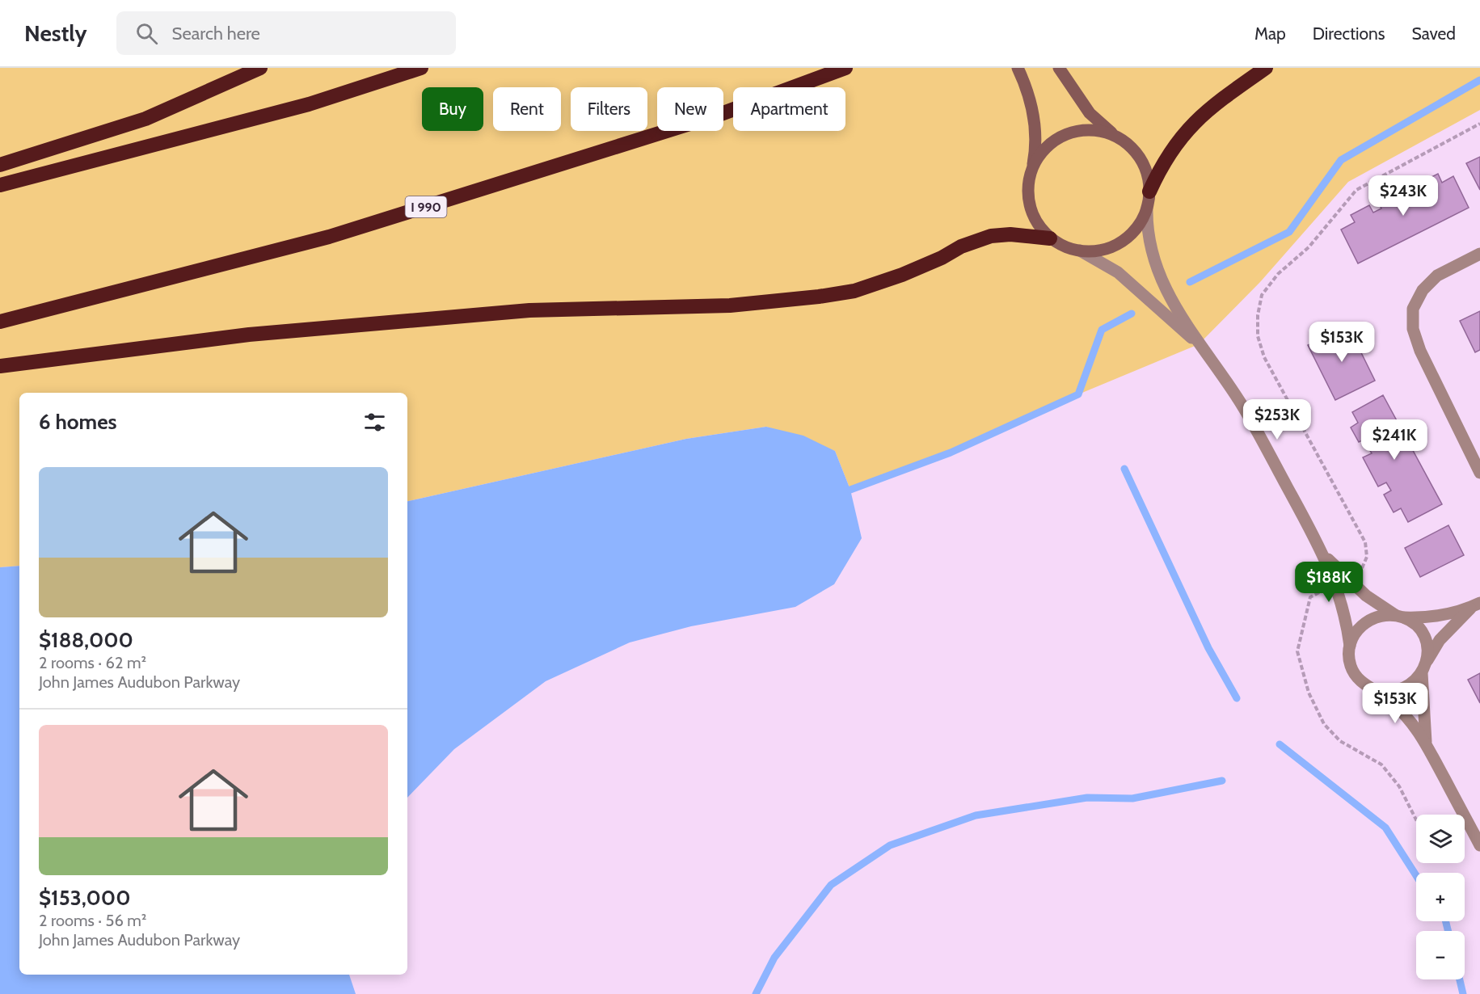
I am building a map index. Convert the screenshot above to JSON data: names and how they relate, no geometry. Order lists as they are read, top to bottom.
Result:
{
  "streets": {
    "highway": ["I 990"]
  },
  "page": {
    "header": "Nestly",
    "search": "Search here",
    "nav": ["Map", "Directions", "Saved"],
    "chip": [
      "Buy",
      "Rent",
      "Filters",
      "New",
      "Apartment"
    ],
    "price": [
      "$243K",
      "$153K",
      "$253K",
      "$241K",
      "$188K",
      "$153K"
    ],
    "heading": "6 homes",
    "list": [
      {
        "name": "$188,000",
        "note": "2 rooms · 62 m² · John James Audubon Parkway"
      },
      {
        "name": "$153,000",
        "note": "2 rooms · 56 m² · John James Audubon Parkway"
      }
    ],
    "map_buttons": ["+", "−"]
  }
}
